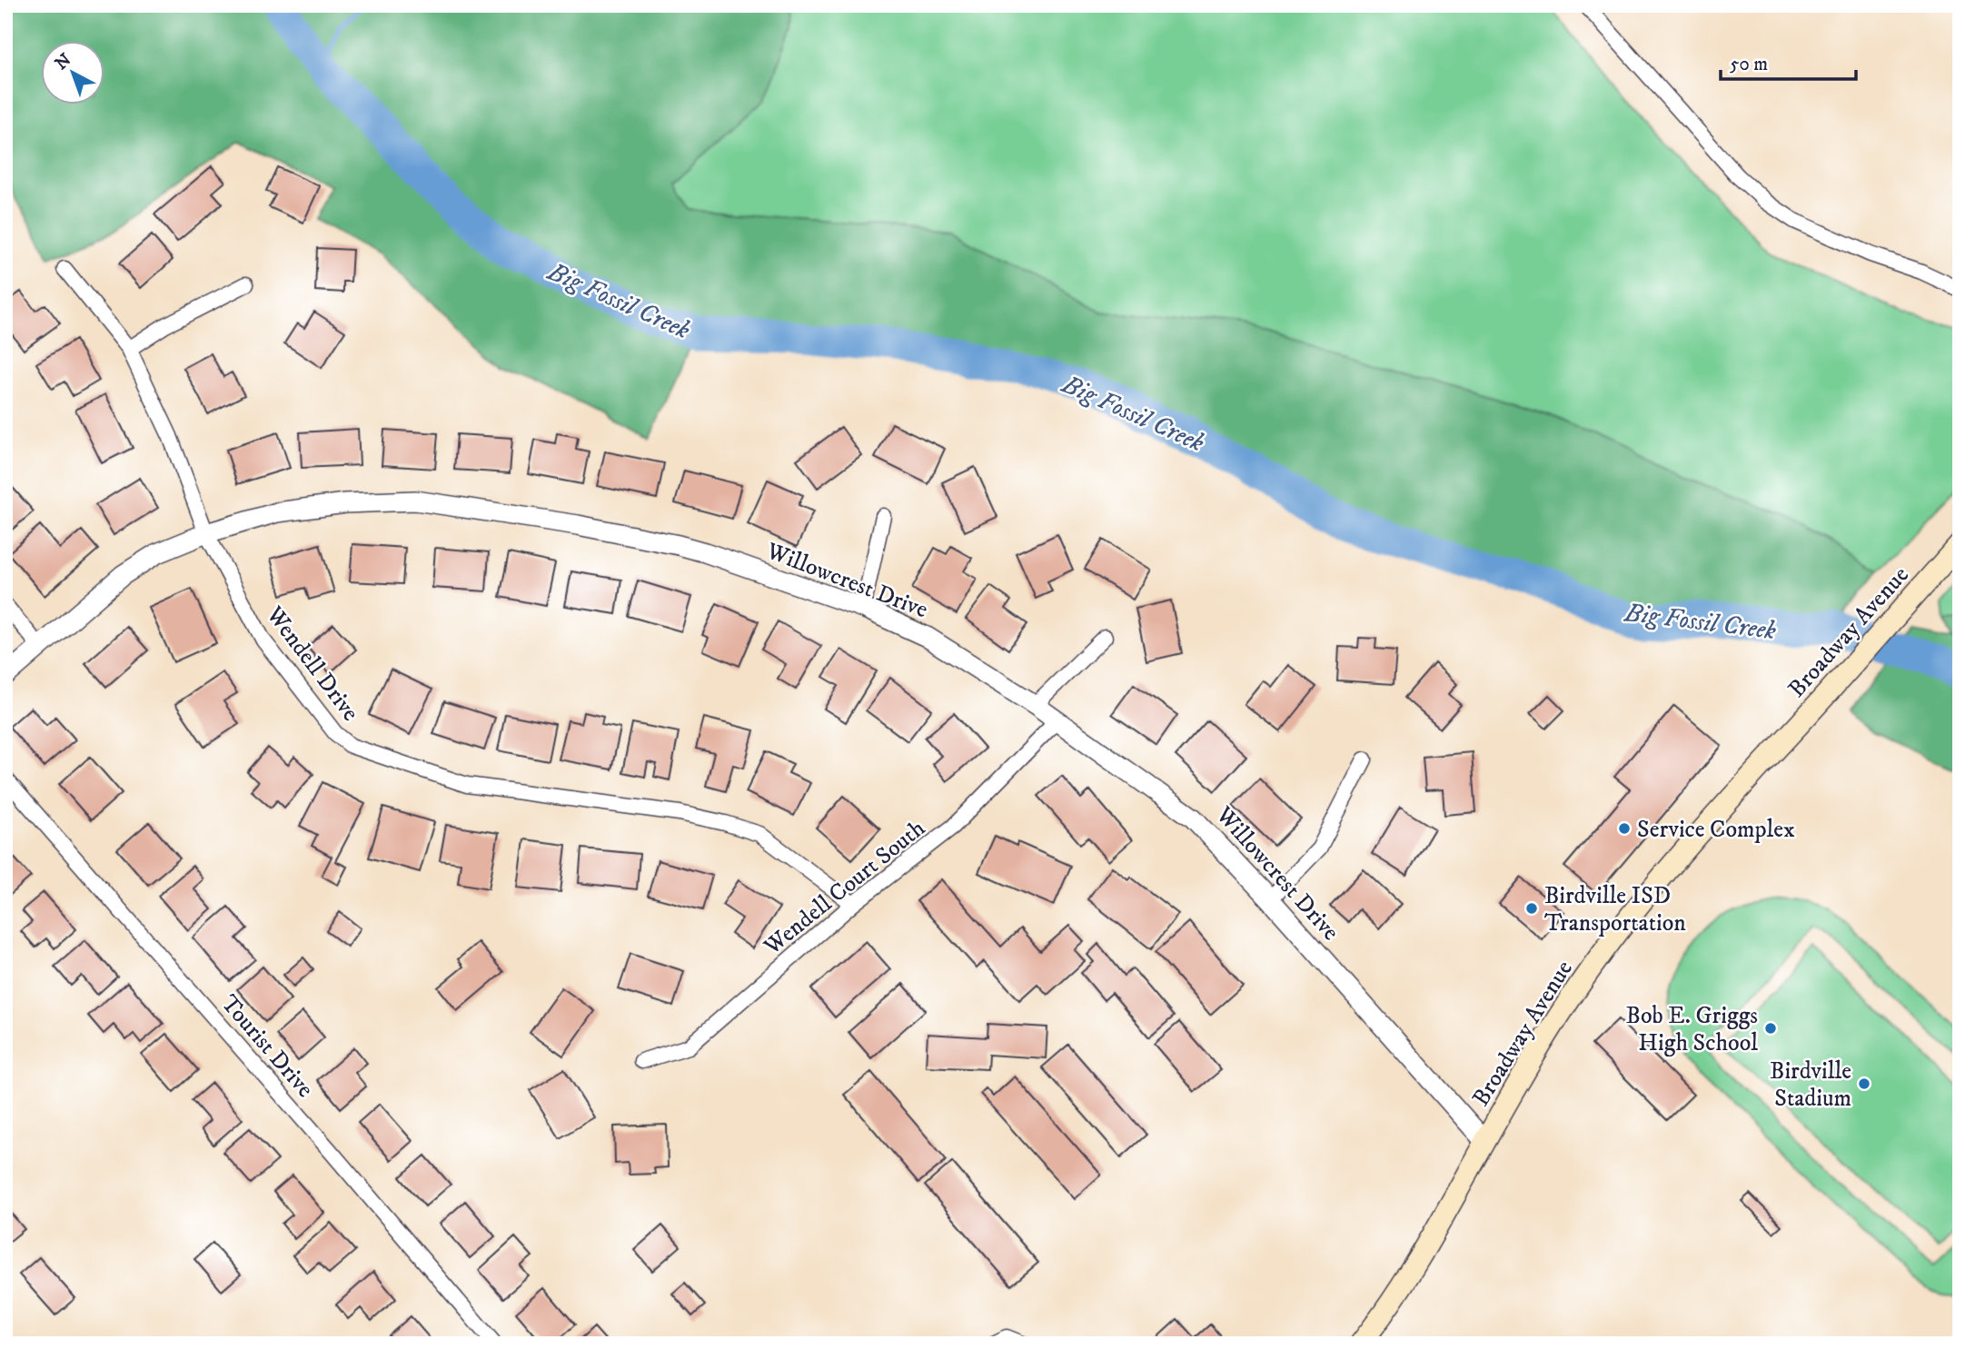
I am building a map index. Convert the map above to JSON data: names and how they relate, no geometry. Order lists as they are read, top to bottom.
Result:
{
  "streets": {
    "main road": ["Broadway Avenue"],
    "street": [
      "Willowcrest Drive",
      "Wendell Drive",
      "Wendell Court South",
      "Tourist Drive"
    ]
  },
  "crossings": [
    ["Willowcrest Drive", "Broadway Avenue"],
    ["Willowcrest Drive", "Wendell Drive"],
    ["Willowcrest Drive", "Wendell Court South"],
    ["Wendell Drive", "Wendell Court South"]
  ],
  "water": ["Big Fossil Creek"],
  "places": [
    "Service Complex",
    "Birdville ISD Transportation",
    "Bob E. Griggs High School",
    "Birdville Stadium"
  ],
  "scale_bar": "50 m",
  "north": "top left"
}
